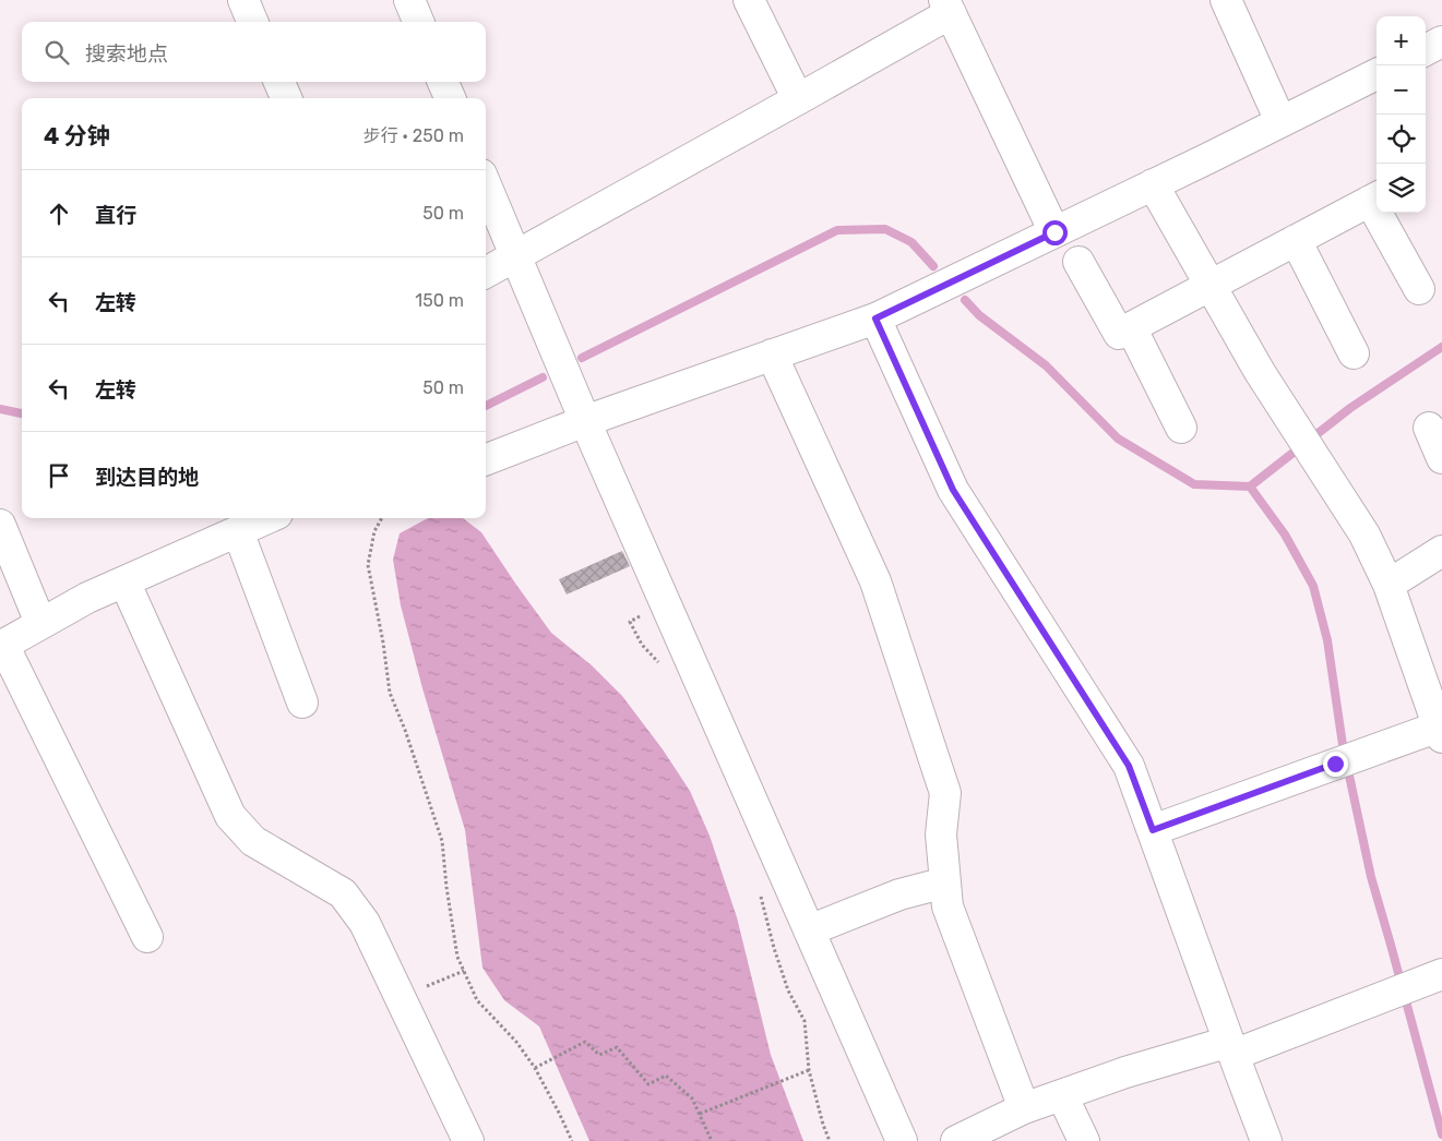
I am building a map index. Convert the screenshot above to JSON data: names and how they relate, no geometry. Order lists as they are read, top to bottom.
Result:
{
  "page": {
    "map_buttons": ["+", "−"],
    "search": "搜索地点",
    "heading": ["4 分钟", "步行 · 250 m"],
    "list": [
      ["直行", "50 m"],
      ["左转", "150 m"],
      ["左转", "50 m"],
      "到达目的地"
    ]
  }
}
